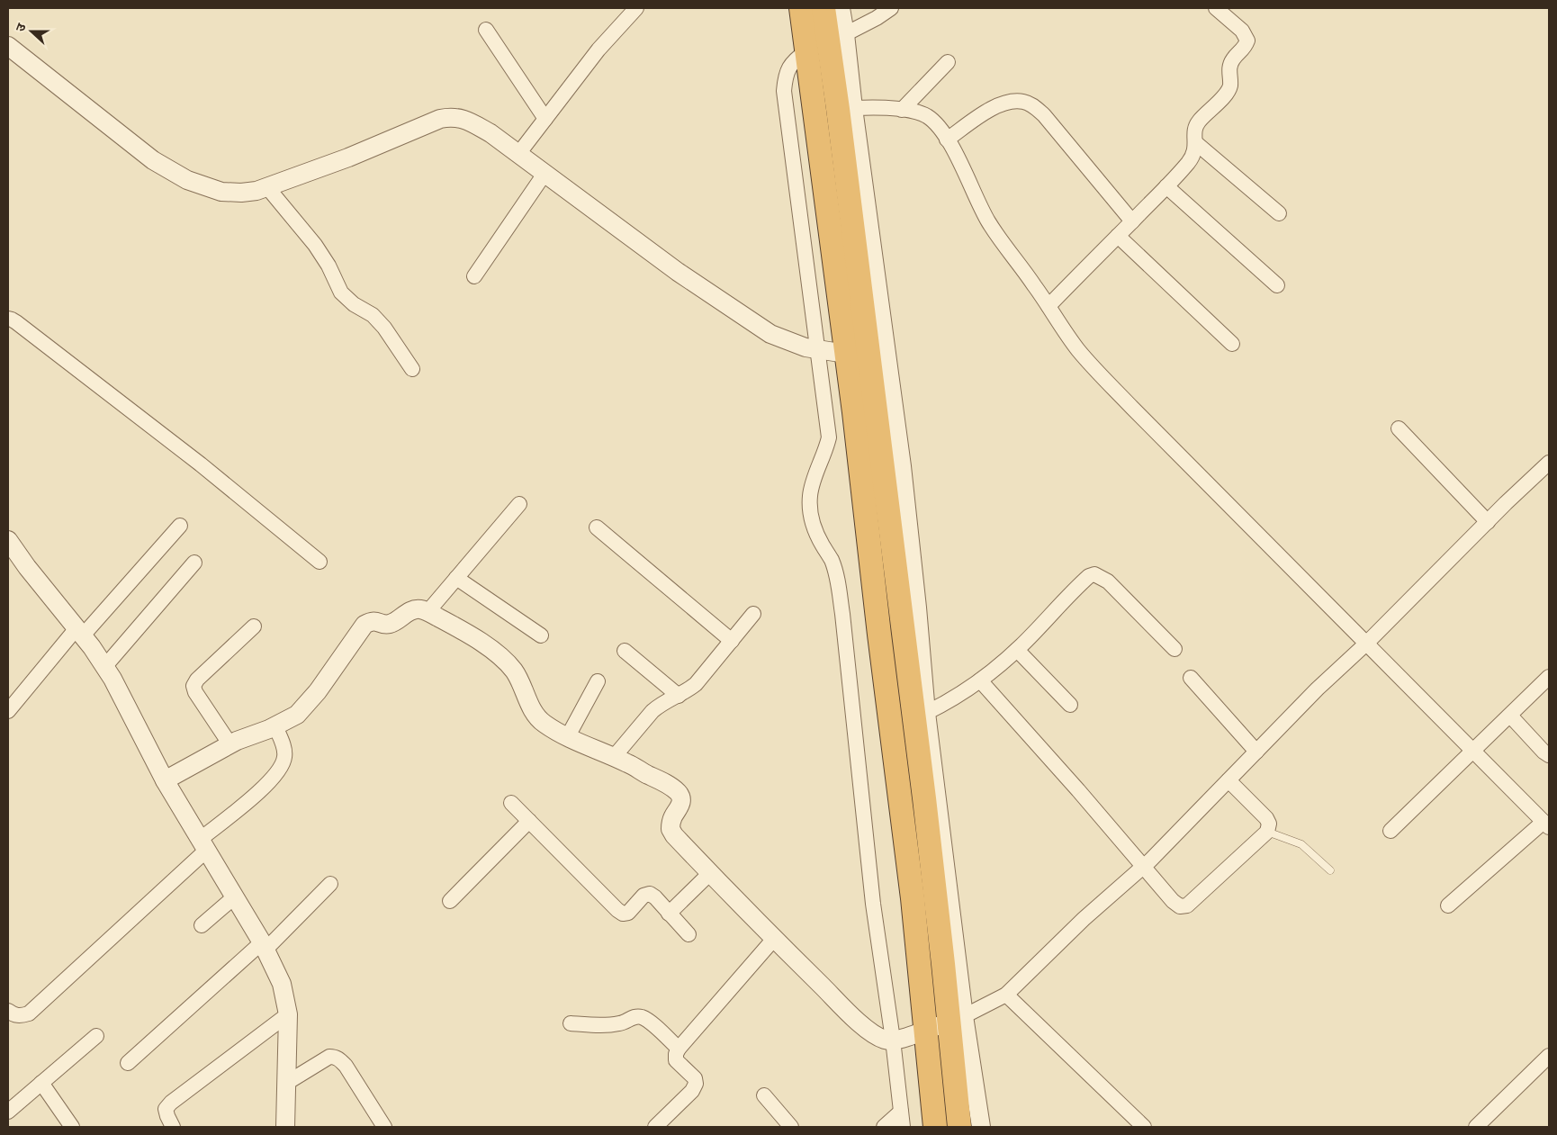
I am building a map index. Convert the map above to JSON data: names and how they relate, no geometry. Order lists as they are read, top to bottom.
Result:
{
  "north": "left"
}
